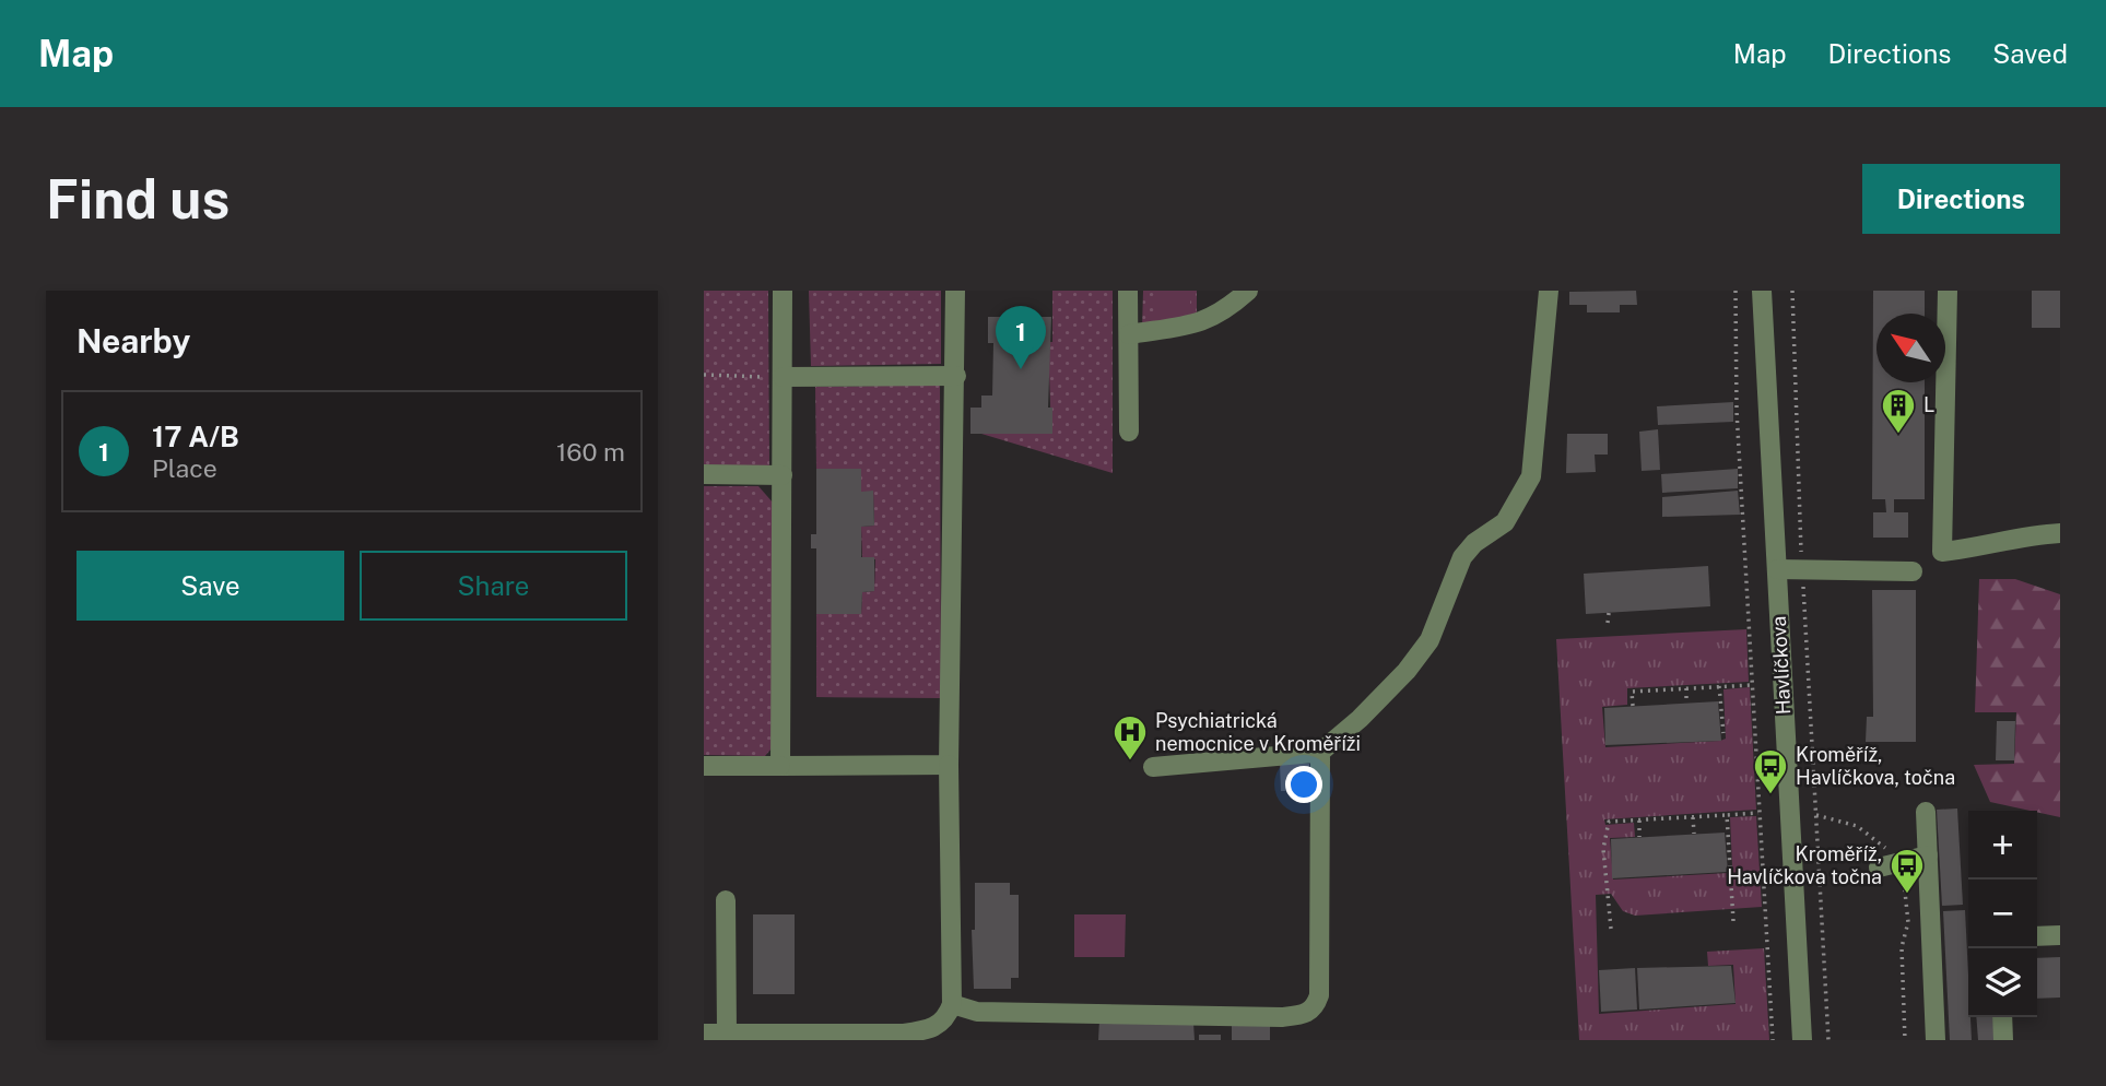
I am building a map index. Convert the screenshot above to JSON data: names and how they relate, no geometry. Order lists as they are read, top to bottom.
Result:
{
  "streets": {
    "street": ["Havlíčkova"]
  },
  "places": {
    "building": ["L"],
    "hospital": ["Psychiatrická nemocnice v Kroměříži"],
    "bus stop": ["Kroměříž, Havlíčkova, točna", "Kroměříž, Havlíčkova točna"]
  },
  "north": "top left",
  "page": {
    "header": "Map",
    "nav": ["Map", "Directions", "Saved"],
    "buttons": [
      "Directions",
      ["Save", "Share"]
    ],
    "title": "Find us",
    "heading": "Nearby",
    "pins": "1",
    "list": [
      {
        "mark": "1",
        "name": "17 A/B",
        "note": "Place",
        "value": "160 m"
      }
    ],
    "map_buttons": ["+", "−"]
  }
}
